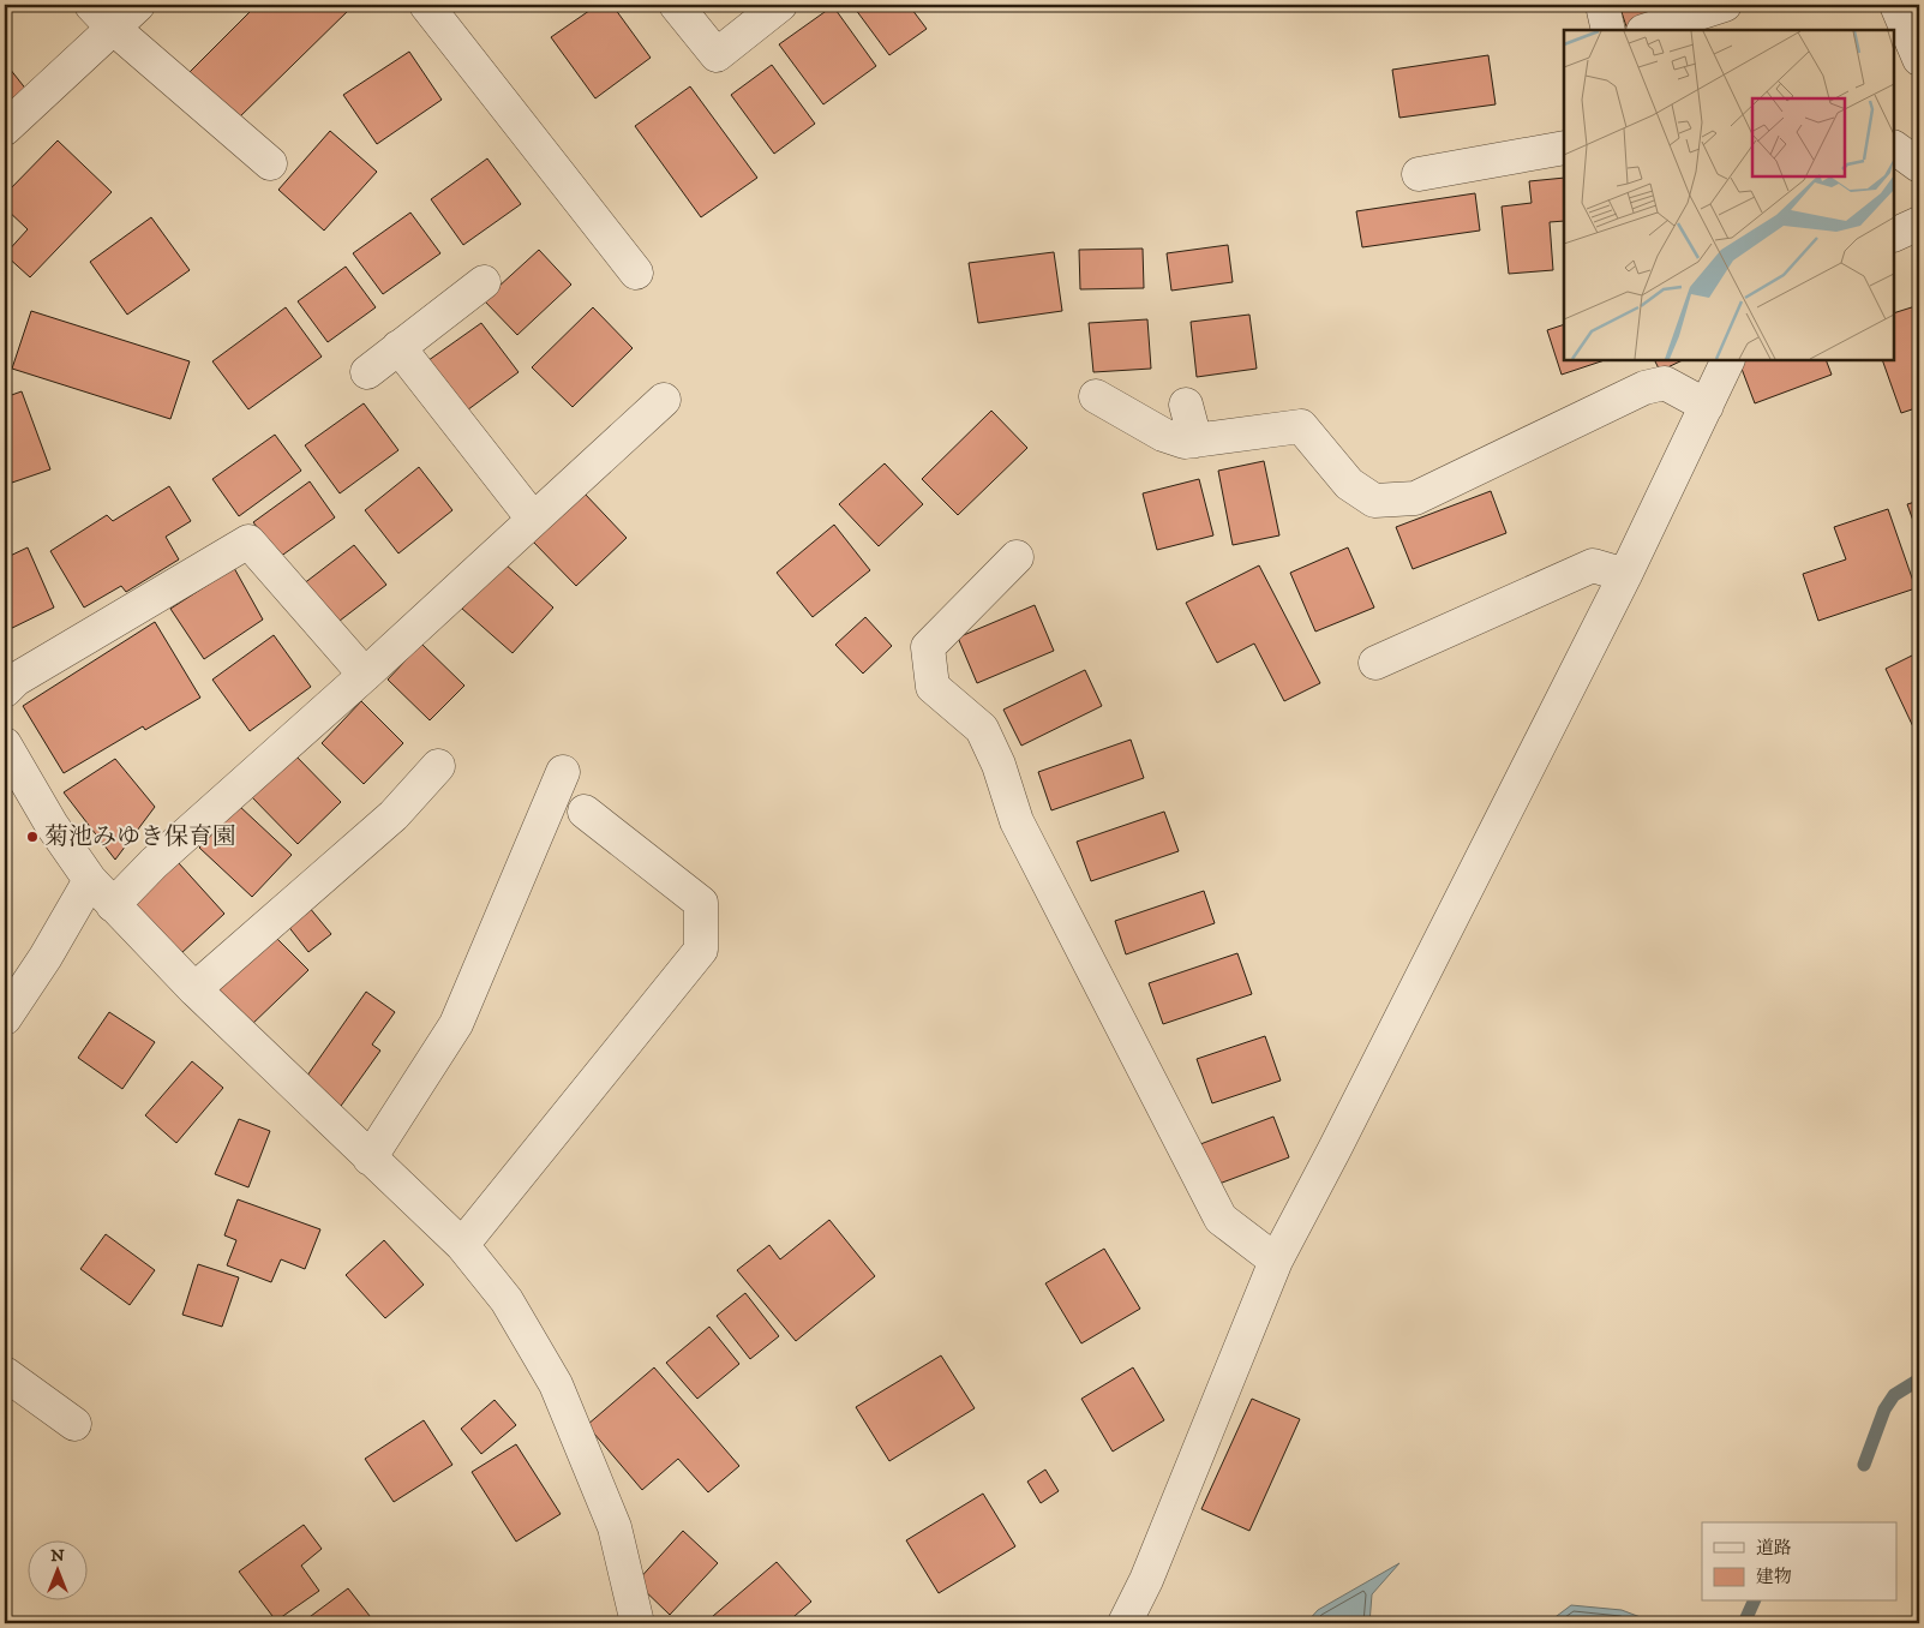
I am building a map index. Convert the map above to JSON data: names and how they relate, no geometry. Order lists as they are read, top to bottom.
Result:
{
  "places": ["菊池みゆき保育園"],
  "legend": ["道路", "建物"],
  "north": "top"
}
